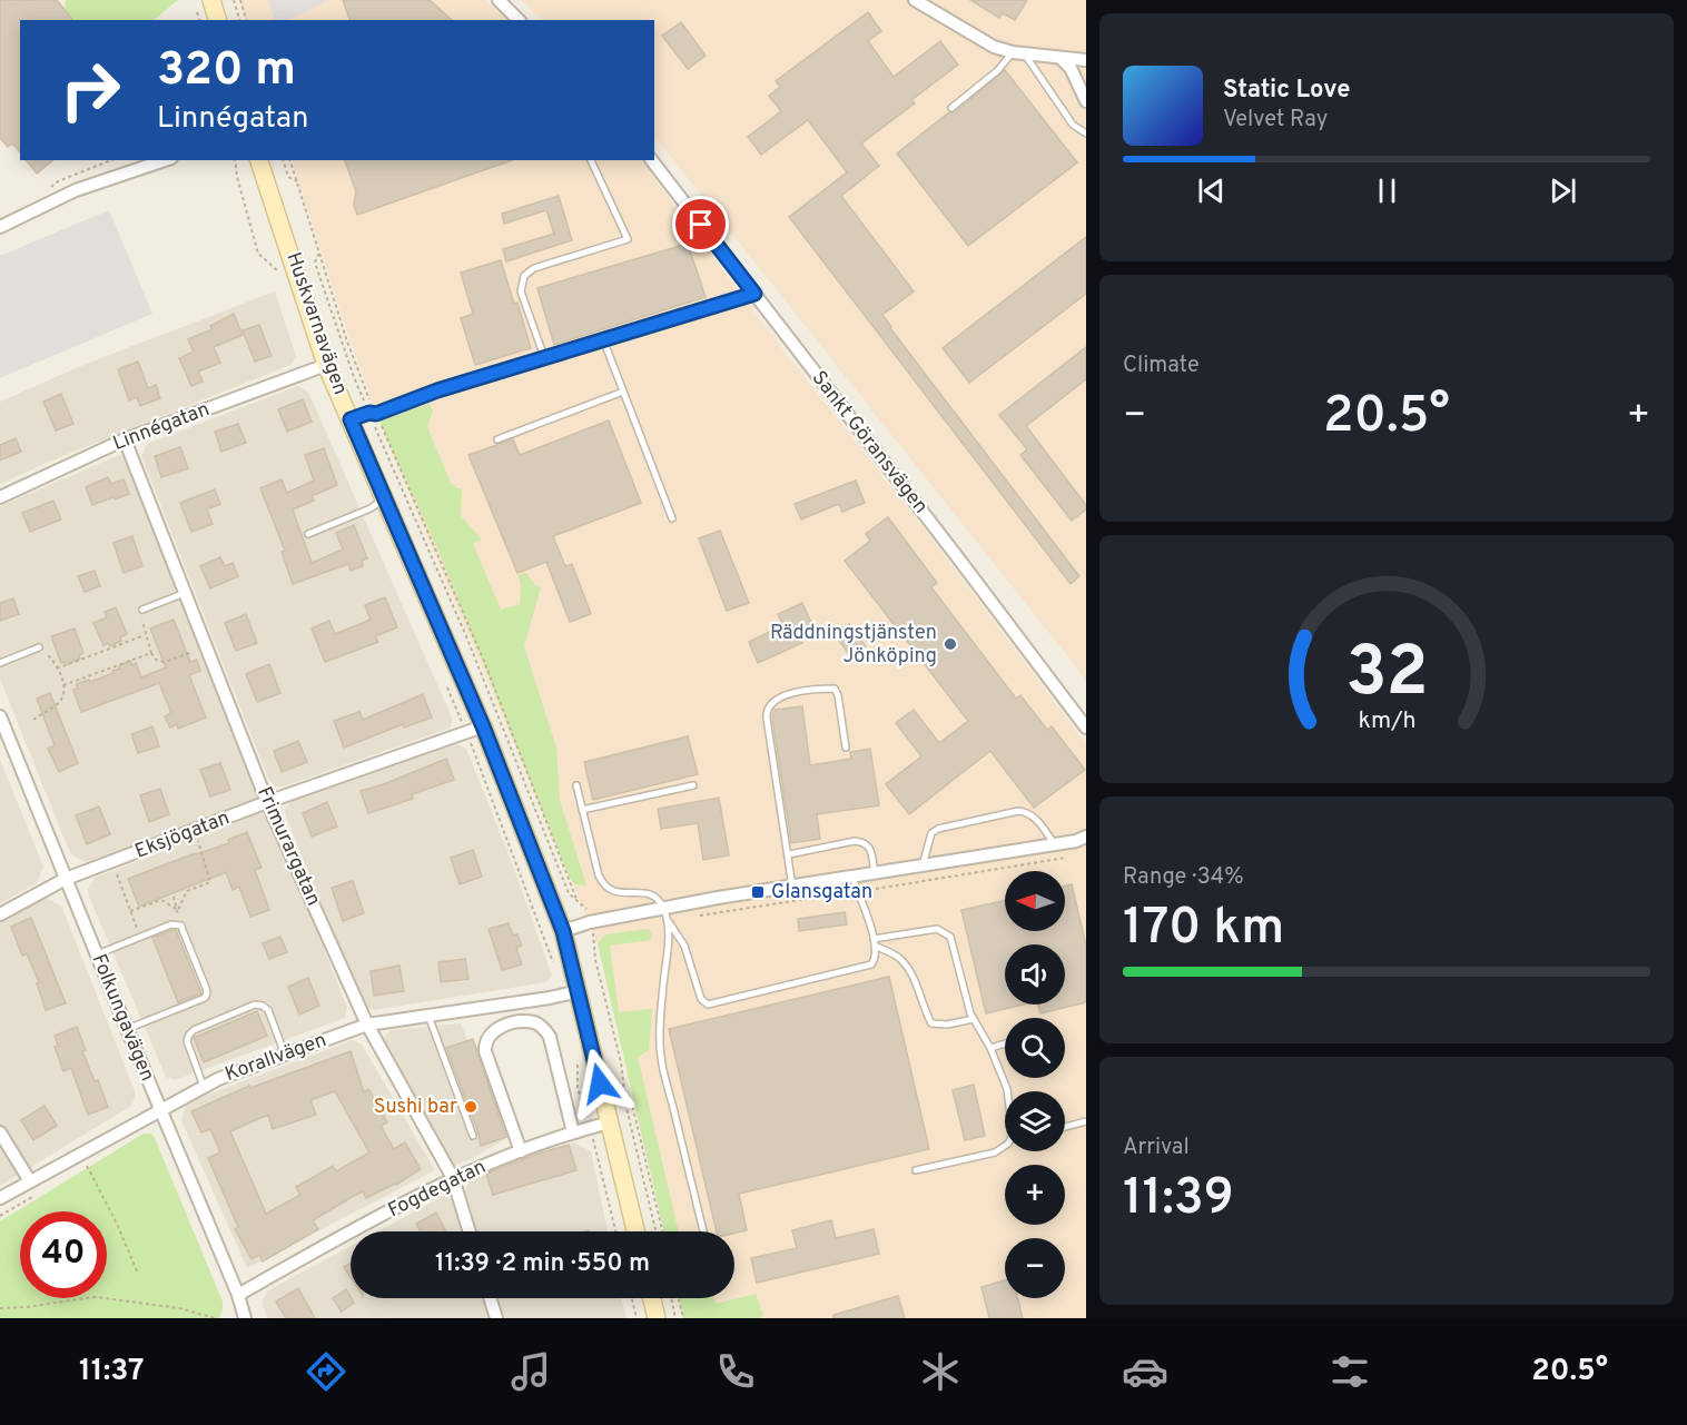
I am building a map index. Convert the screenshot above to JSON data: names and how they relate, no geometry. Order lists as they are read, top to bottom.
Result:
{
  "streets": {
    "street": [
      "Huskvarnavägen",
      "Linnégatan",
      "Sankt Göransvägen",
      "Eksjögatan",
      "Frimurargatan",
      "Folkungavägen",
      "Korallvägen",
      "Fogdegatan"
    ]
  },
  "crossings": [
    ["Huskvarnavägen", "Linnégatan"],
    ["Huskvarnavägen", "Eksjögatan"],
    ["Huskvarnavägen", "Korallvägen"],
    ["Huskvarnavägen", "Fogdegatan"],
    ["Linnégatan", "Frimurargatan"],
    ["Eksjögatan", "Frimurargatan"],
    ["Eksjögatan", "Folkungavägen"],
    ["Frimurargatan", "Korallvägen"],
    ["Frimurargatan", "Fogdegatan"],
    ["Folkungavägen", "Korallvägen"],
    ["Folkungavägen", "Fogdegatan"]
  ],
  "places": {
    "other": ["Räddningstjänsten Jönköping", "Sushi bar"],
    "transit": ["Glansgatan"]
  },
  "north": "left",
  "page": {
    "turn": ["320 m", "Linnégatan"],
    "song": ["Static Love", "Velvet Ray"],
    "tile": [
      "Climate",
      ["Range · 34%", "170 km"],
      ["Arrival", "11:39"]
    ],
    "heat": ["−", "20.5°", "+"],
    "map_buttons": ["+", "−"],
    "limit": "40",
    "trip": "11:39 · 2 min · 550 m",
    "tabs": ["11:37", "20.5°"],
    "gauge": ["32", "km/h"]
  }
}
